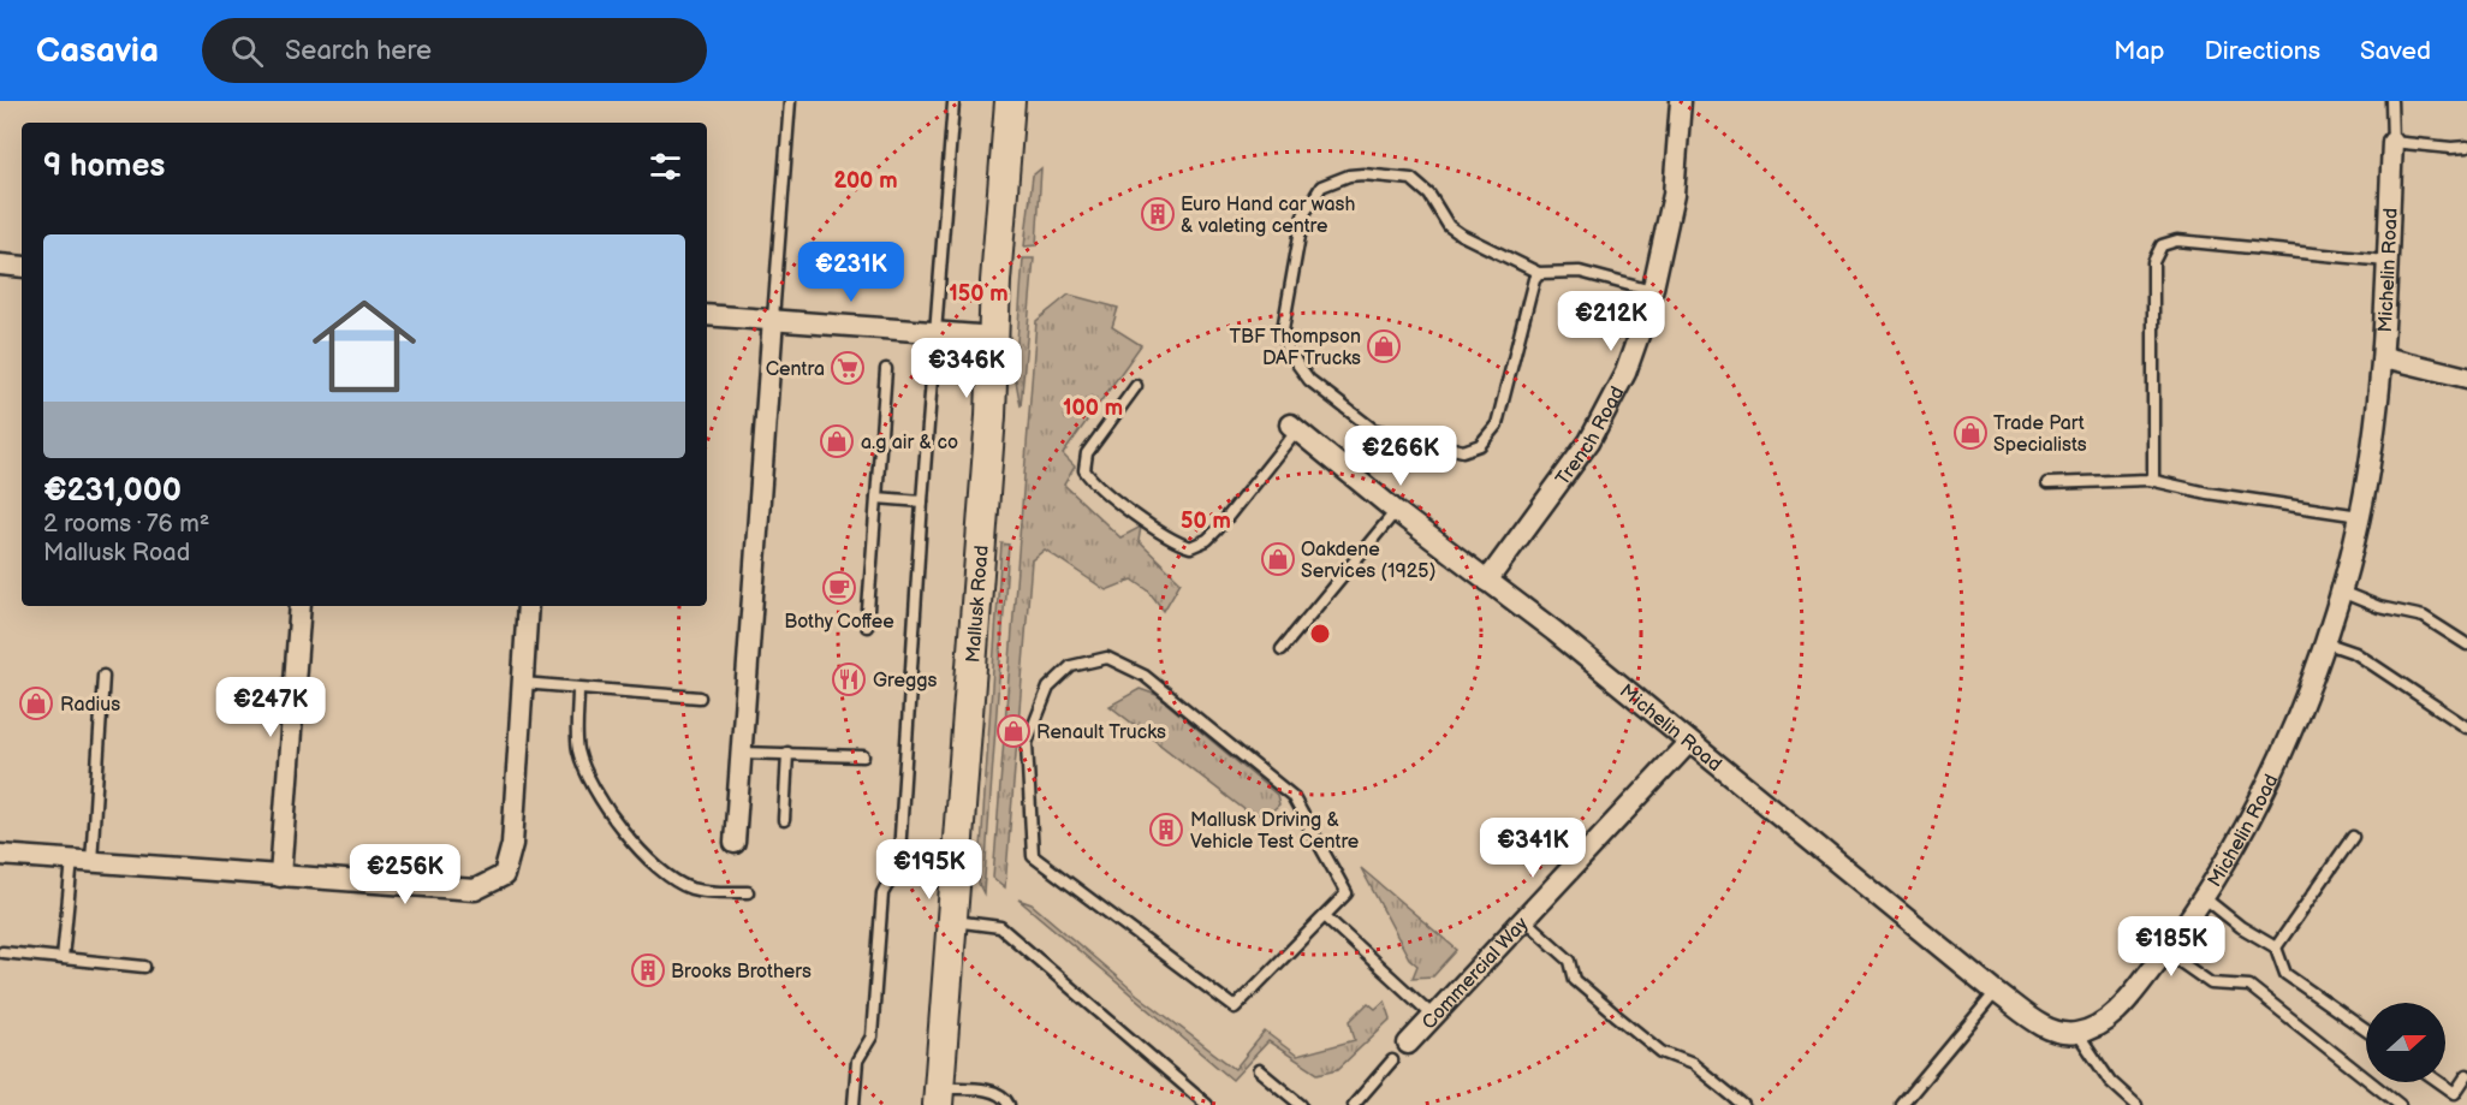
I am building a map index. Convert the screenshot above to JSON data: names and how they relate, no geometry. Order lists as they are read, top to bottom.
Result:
{
  "streets": {
    "main road": ["Mallusk Road"],
    "street": ["Michelin Road", "Trench Road", "Commercial Way"]
  },
  "crossings": [
    ["Michelin Road", "Trench Road"],
    ["Michelin Road", "Commercial Way"]
  ],
  "places": {
    "building": ["Euro Hand car wash & valeting centre", "Mallusk Driving & Vehicle Test Centre", "Brooks Brothers"],
    "shop": [
      "TBF Thompson DAF Trucks",
      "Trade Part Specialists",
      "a.g air & co",
      "Oakdene Services (1925)",
      "Radius",
      "Renault Trucks"
    ],
    "supermarket": ["Centra"],
    "cafe": ["Bothy Coffee"],
    "restaurant": ["Greggs"]
  },
  "north": "right",
  "page": {
    "header": "Casavia",
    "search": "Search here",
    "nav": ["Map", "Directions", "Saved"],
    "heading": "9 homes",
    "list": [
      {
        "name": "€231,000",
        "note": "2 rooms · 76 m² · Mallusk Road"
      }
    ],
    "price": [
      "€231K",
      "€212K",
      "€346K",
      "€266K",
      "€247K",
      "€341K",
      "€195K",
      "€256K",
      "€185K"
    ]
  },
  "rings": [
    "200 m",
    "150 m",
    "100 m",
    "50 m"
  ]
}
